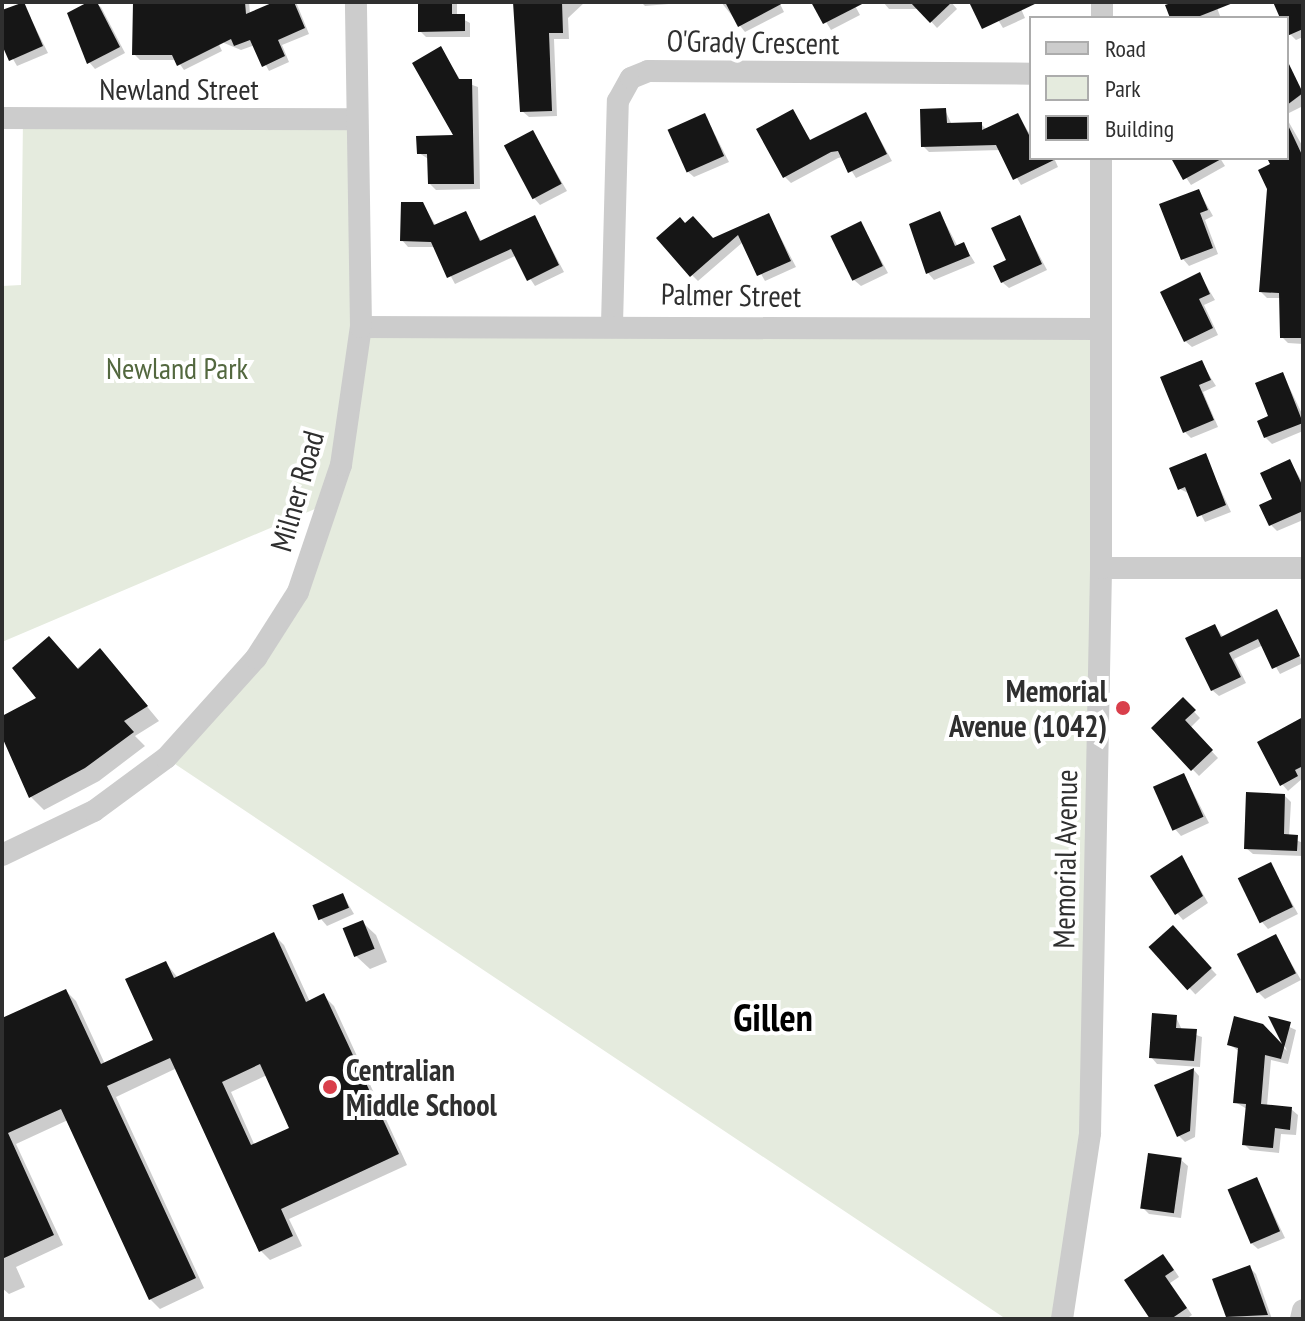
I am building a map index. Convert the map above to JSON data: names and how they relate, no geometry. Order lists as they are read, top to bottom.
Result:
{
  "streets": {
    "street": [
      "O'Grady Crescent",
      "Newland Street",
      "Palmer Street",
      "Milner Road",
      "Memorial Avenue"
    ]
  },
  "crossings": [
    ["O'Grady Crescent", "Palmer Street"],
    ["Newland Street", "Milner Road"],
    ["Palmer Street", "Milner Road"],
    ["Palmer Street", "Memorial Avenue"]
  ],
  "districts": ["Gillen"],
  "parks": ["Newland Park"],
  "places": ["Memorial Avenue (1042)", "Centralian Middle School"],
  "legend": ["Road", "Park", "Building"]
}
